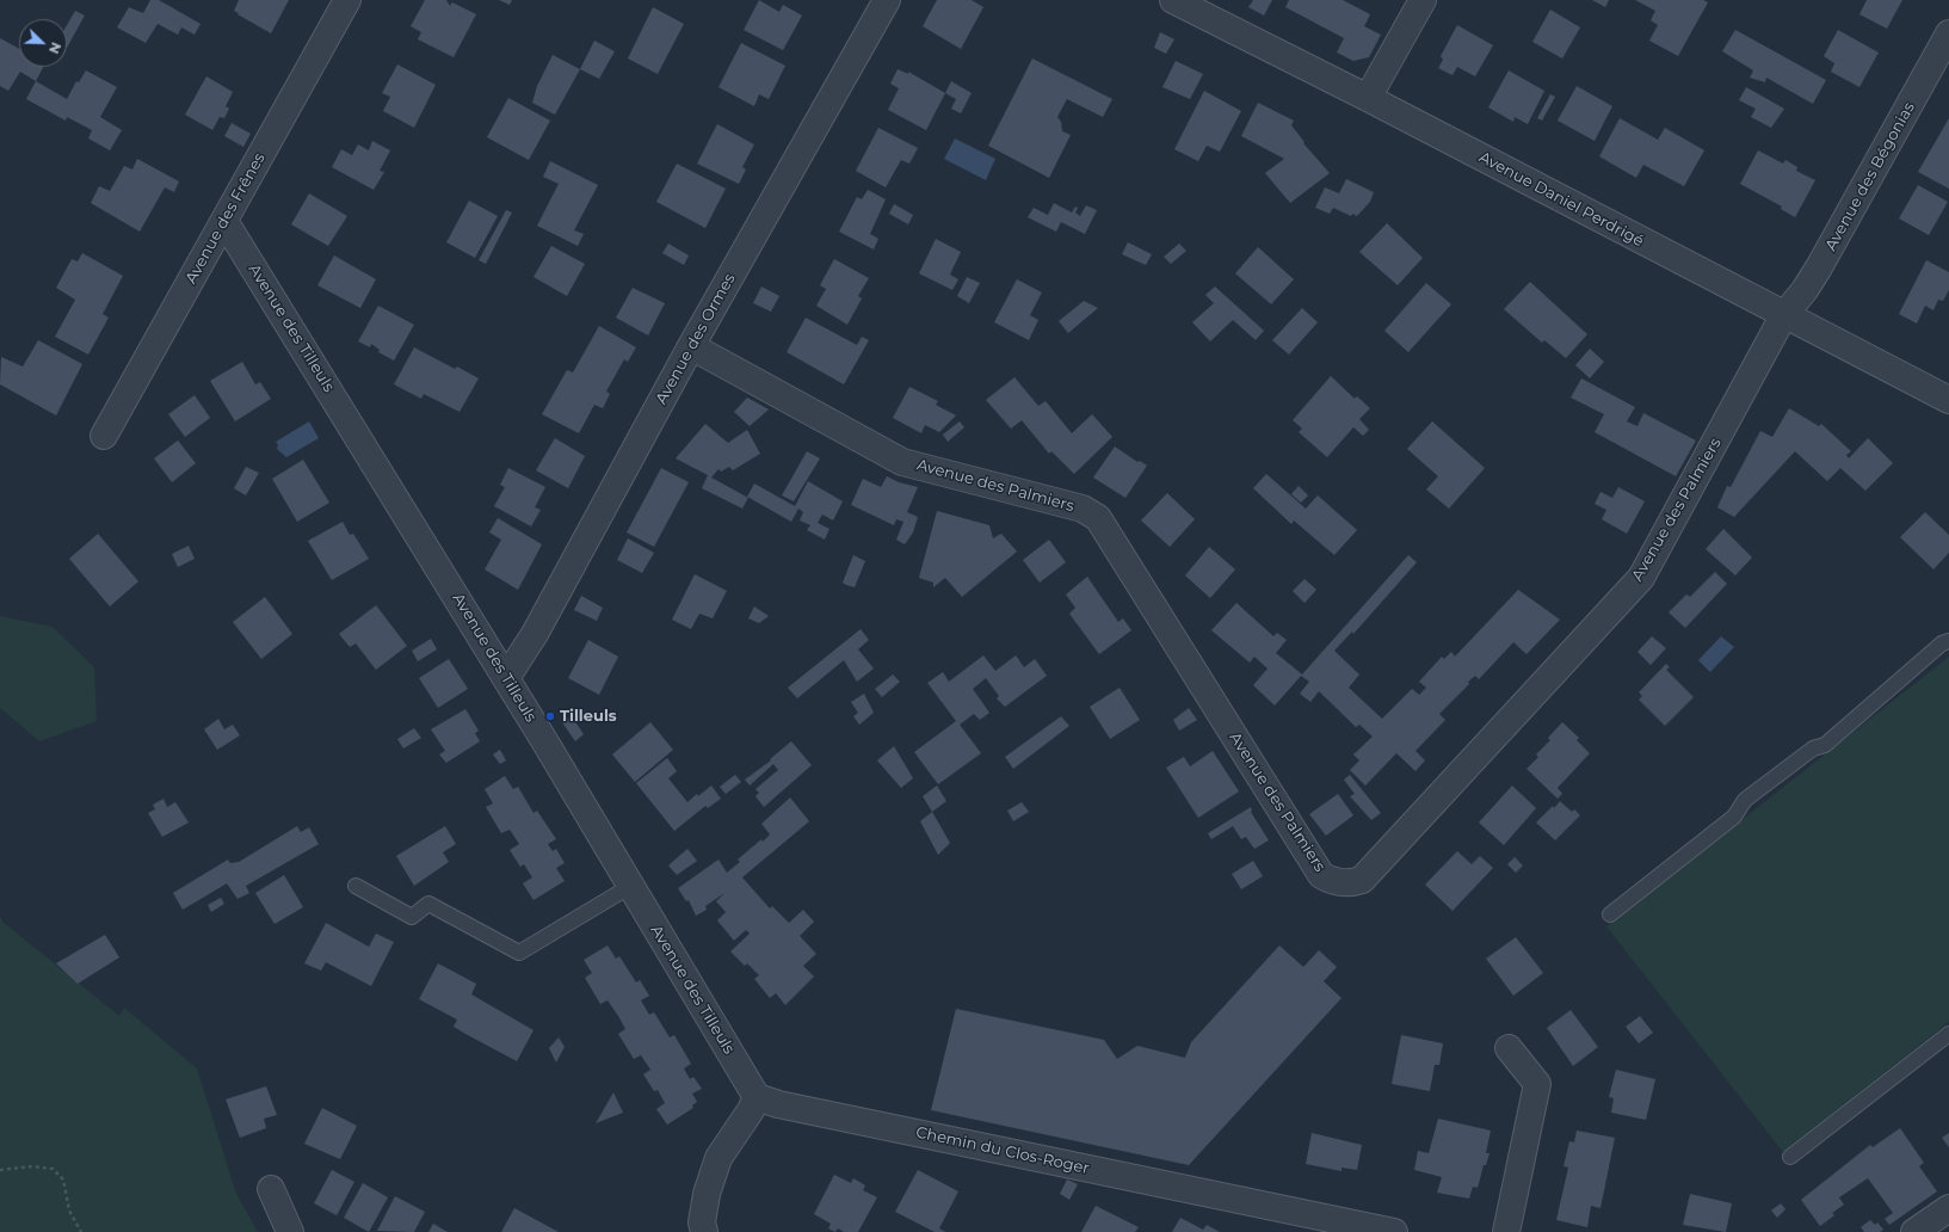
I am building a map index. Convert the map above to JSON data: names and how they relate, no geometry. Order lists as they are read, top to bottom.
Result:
{
  "streets": {
    "street": [
      "Avenue des Bégonias",
      "Avenue Daniel Perdrigé",
      "Avenue des Frênes",
      "Avenue des Tilleuls",
      "Avenue des Ormes",
      "Avenue des Palmiers",
      "Chemin du Clos-Roger"
    ]
  },
  "crossings": [
    ["Avenue des Bégonias", "Avenue Daniel Perdrigé"],
    ["Avenue des Bégonias", "Avenue des Palmiers"],
    ["Avenue Daniel Perdrigé", "Avenue des Palmiers"],
    ["Avenue des Frênes", "Avenue des Tilleuls"],
    ["Avenue des Tilleuls", "Avenue des Ormes"],
    ["Avenue des Tilleuls", "Chemin du Clos-Roger"],
    ["Avenue des Ormes", "Avenue des Palmiers"]
  ],
  "places": ["Tilleuls"],
  "north": "bottom right"
}
